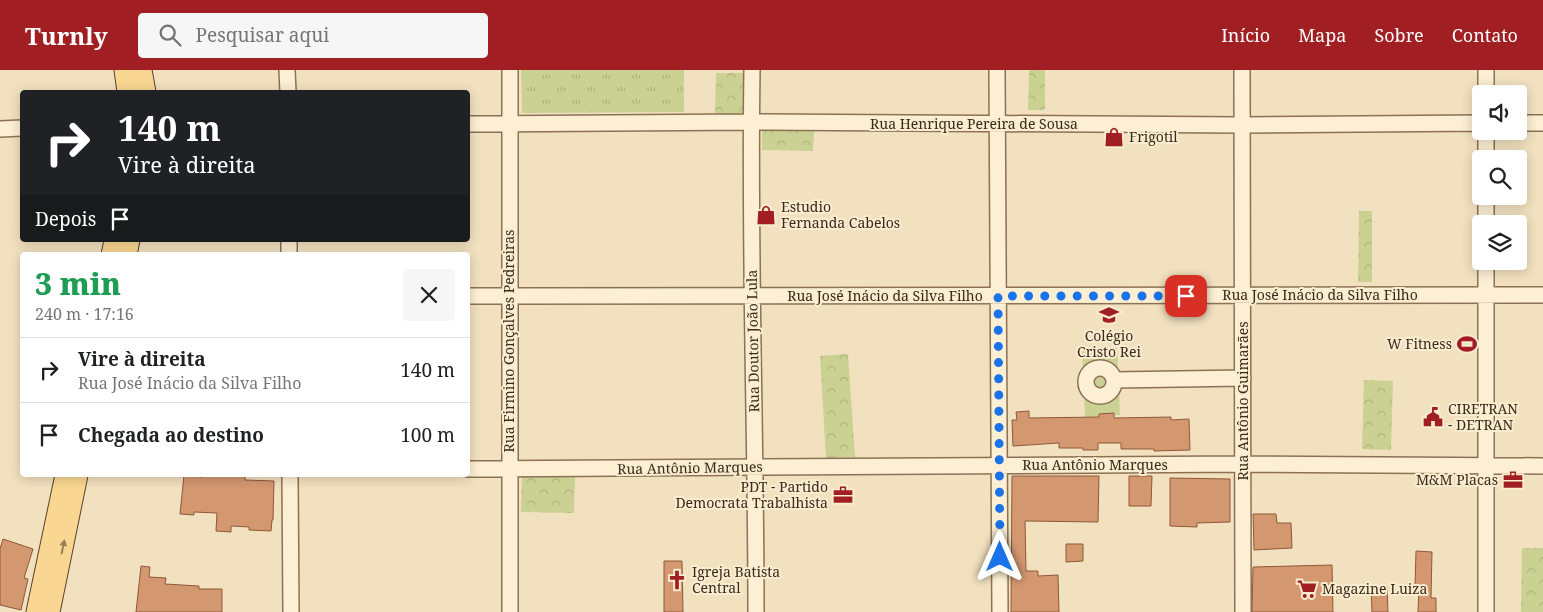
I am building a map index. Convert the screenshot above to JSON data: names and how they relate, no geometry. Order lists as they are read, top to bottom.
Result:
{
  "streets": {
    "street": [
      "Rua Henrique Pereira de Sousa",
      "Rua José Inácio da Silva Filho",
      "Rua Firmino Gonçalves Pedreiras",
      "Rua Doutor João Lula",
      "Rua Antônio Guimarães",
      "Rua Antônio Marques"
    ]
  },
  "crossings": [
    ["Rua Henrique Pereira de Sousa", "Rua Firmino Gonçalves Pedreiras"],
    ["Rua Henrique Pereira de Sousa", "Rua Doutor João Lula"],
    ["Rua Henrique Pereira de Sousa", "Rua Antônio Guimarães"],
    ["Rua José Inácio da Silva Filho", "Rua Firmino Gonçalves Pedreiras"],
    ["Rua José Inácio da Silva Filho", "Rua Doutor João Lula"],
    ["Rua José Inácio da Silva Filho", "Rua Antônio Guimarães"],
    ["Rua Firmino Gonçalves Pedreiras", "Rua Antônio Marques"],
    ["Rua Doutor João Lula", "Rua Antônio Marques"],
    ["Rua Antônio Guimarães", "Rua Antônio Marques"]
  ],
  "places": {
    "shop": ["Frigotil", "Estudio Fernanda Cabelos"],
    "school or university": ["Colégio Cristo Rei"],
    "sports": ["W Fitness"],
    "public building": ["CIRETRAN - DETRAN"],
    "office": ["M&M Placas", "PDT - Partido Democrata Trabalhista"],
    "church": ["Igreja Batista Central"],
    "supermarket": ["Magazine Luiza"]
  },
  "page": {
    "header": "Turnly",
    "search": "Pesquisar aqui",
    "nav": [
      "Início",
      "Mapa",
      "Sobre",
      "Contato"
    ],
    "turn": ["140 m", "Vire à direita"],
    "then": "Depois",
    "heading": ["3 min", "240 m · 17:16"],
    "list": [
      {
        "name": "Vire à direita",
        "note": "Rua José Inácio da Silva Filho",
        "value": "140 m"
      },
      {
        "name": "Chegada ao destino",
        "value": "100 m"
      }
    ]
  }
}
